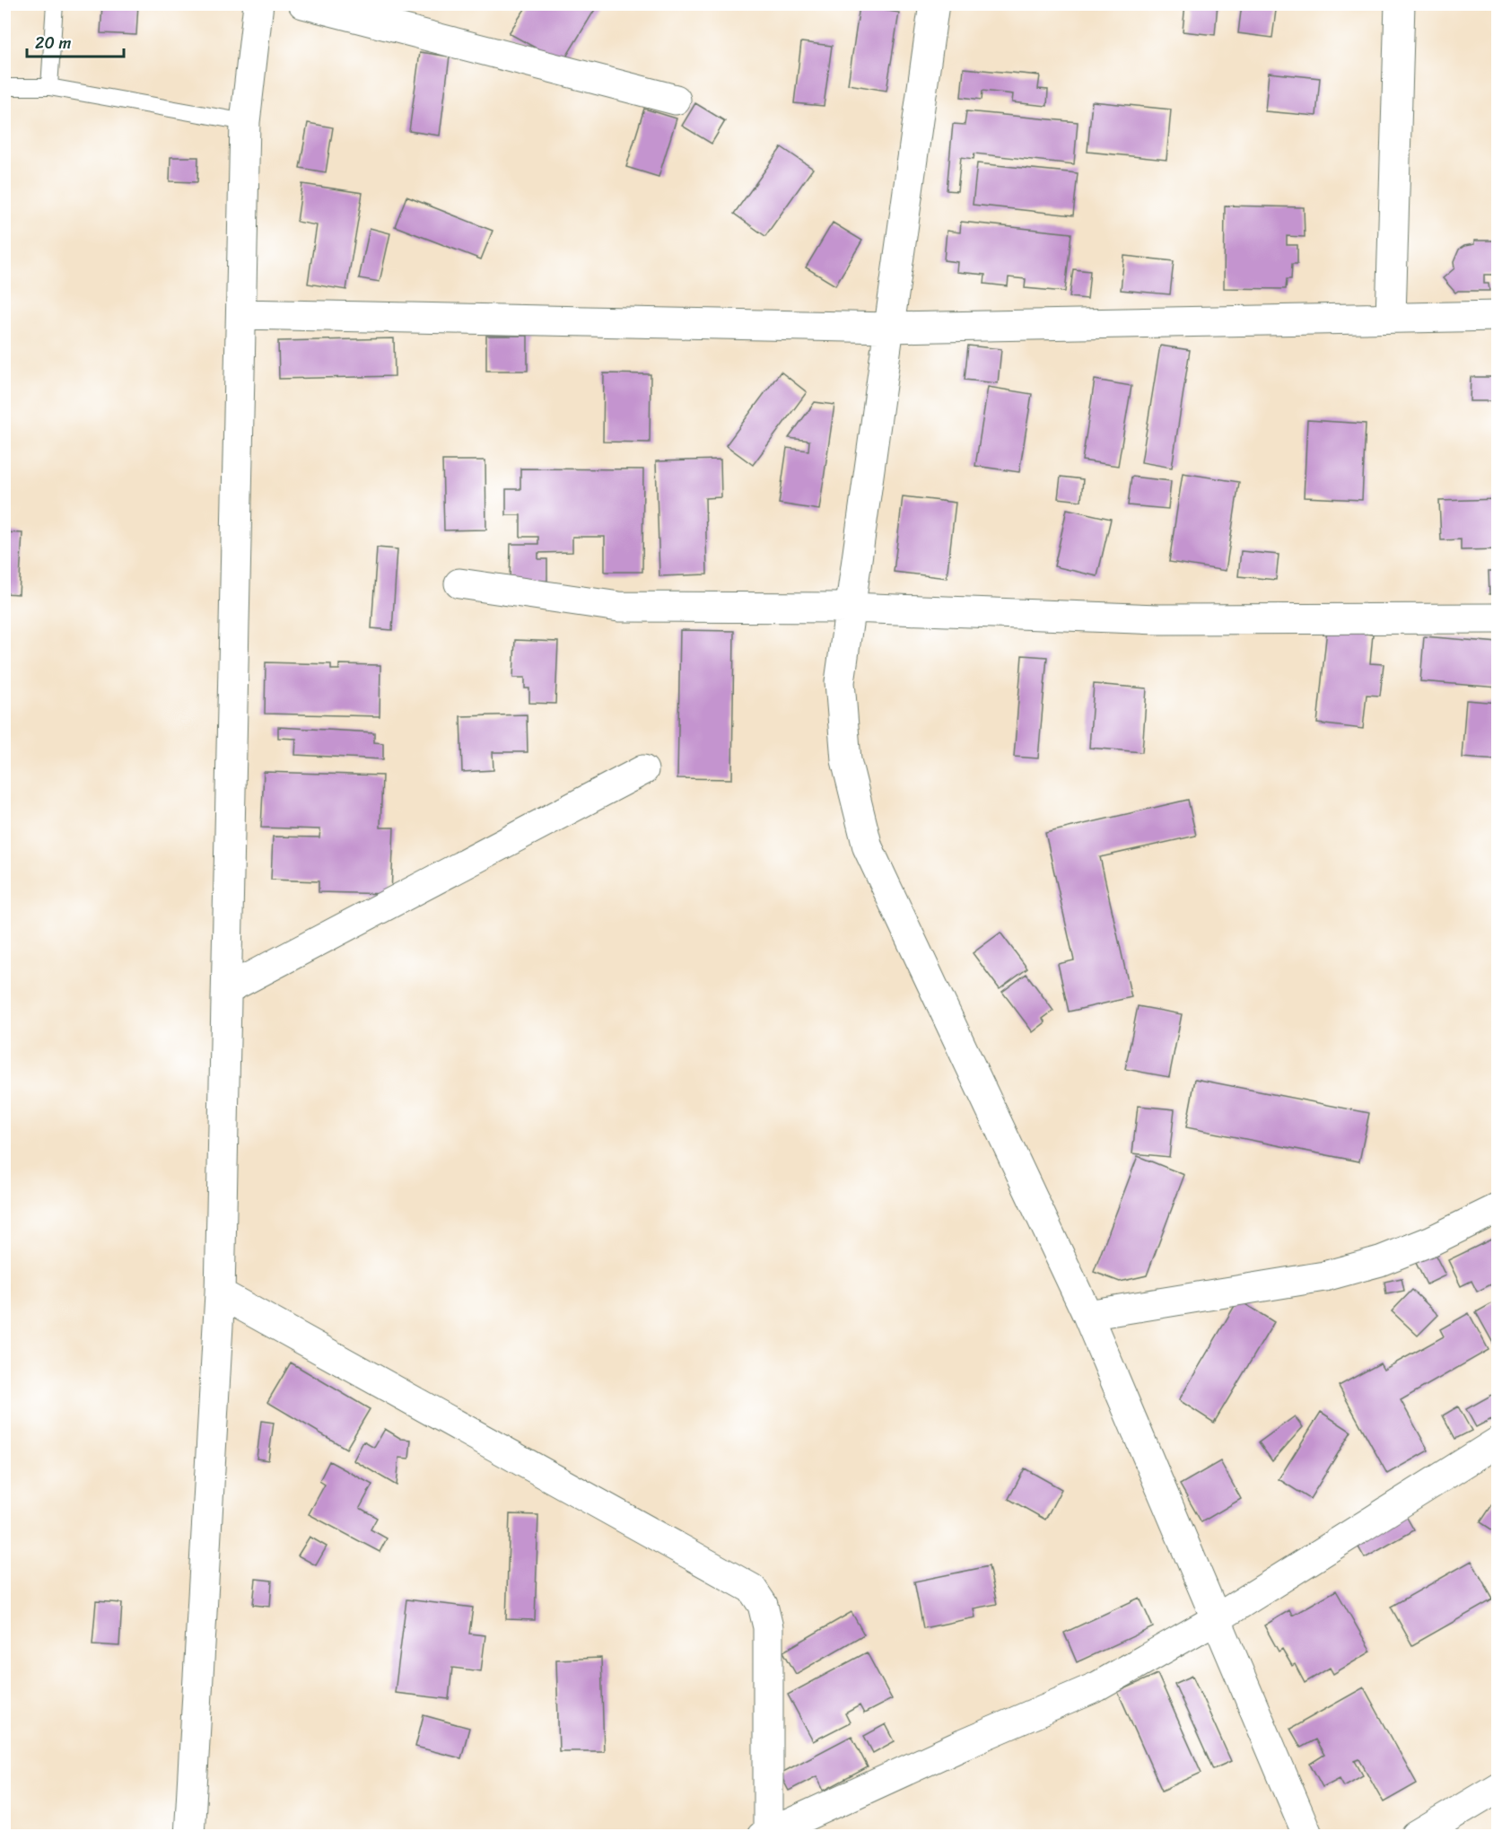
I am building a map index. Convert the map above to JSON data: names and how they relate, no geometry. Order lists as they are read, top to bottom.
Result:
{
  "scale_bar": "20 m"
}
